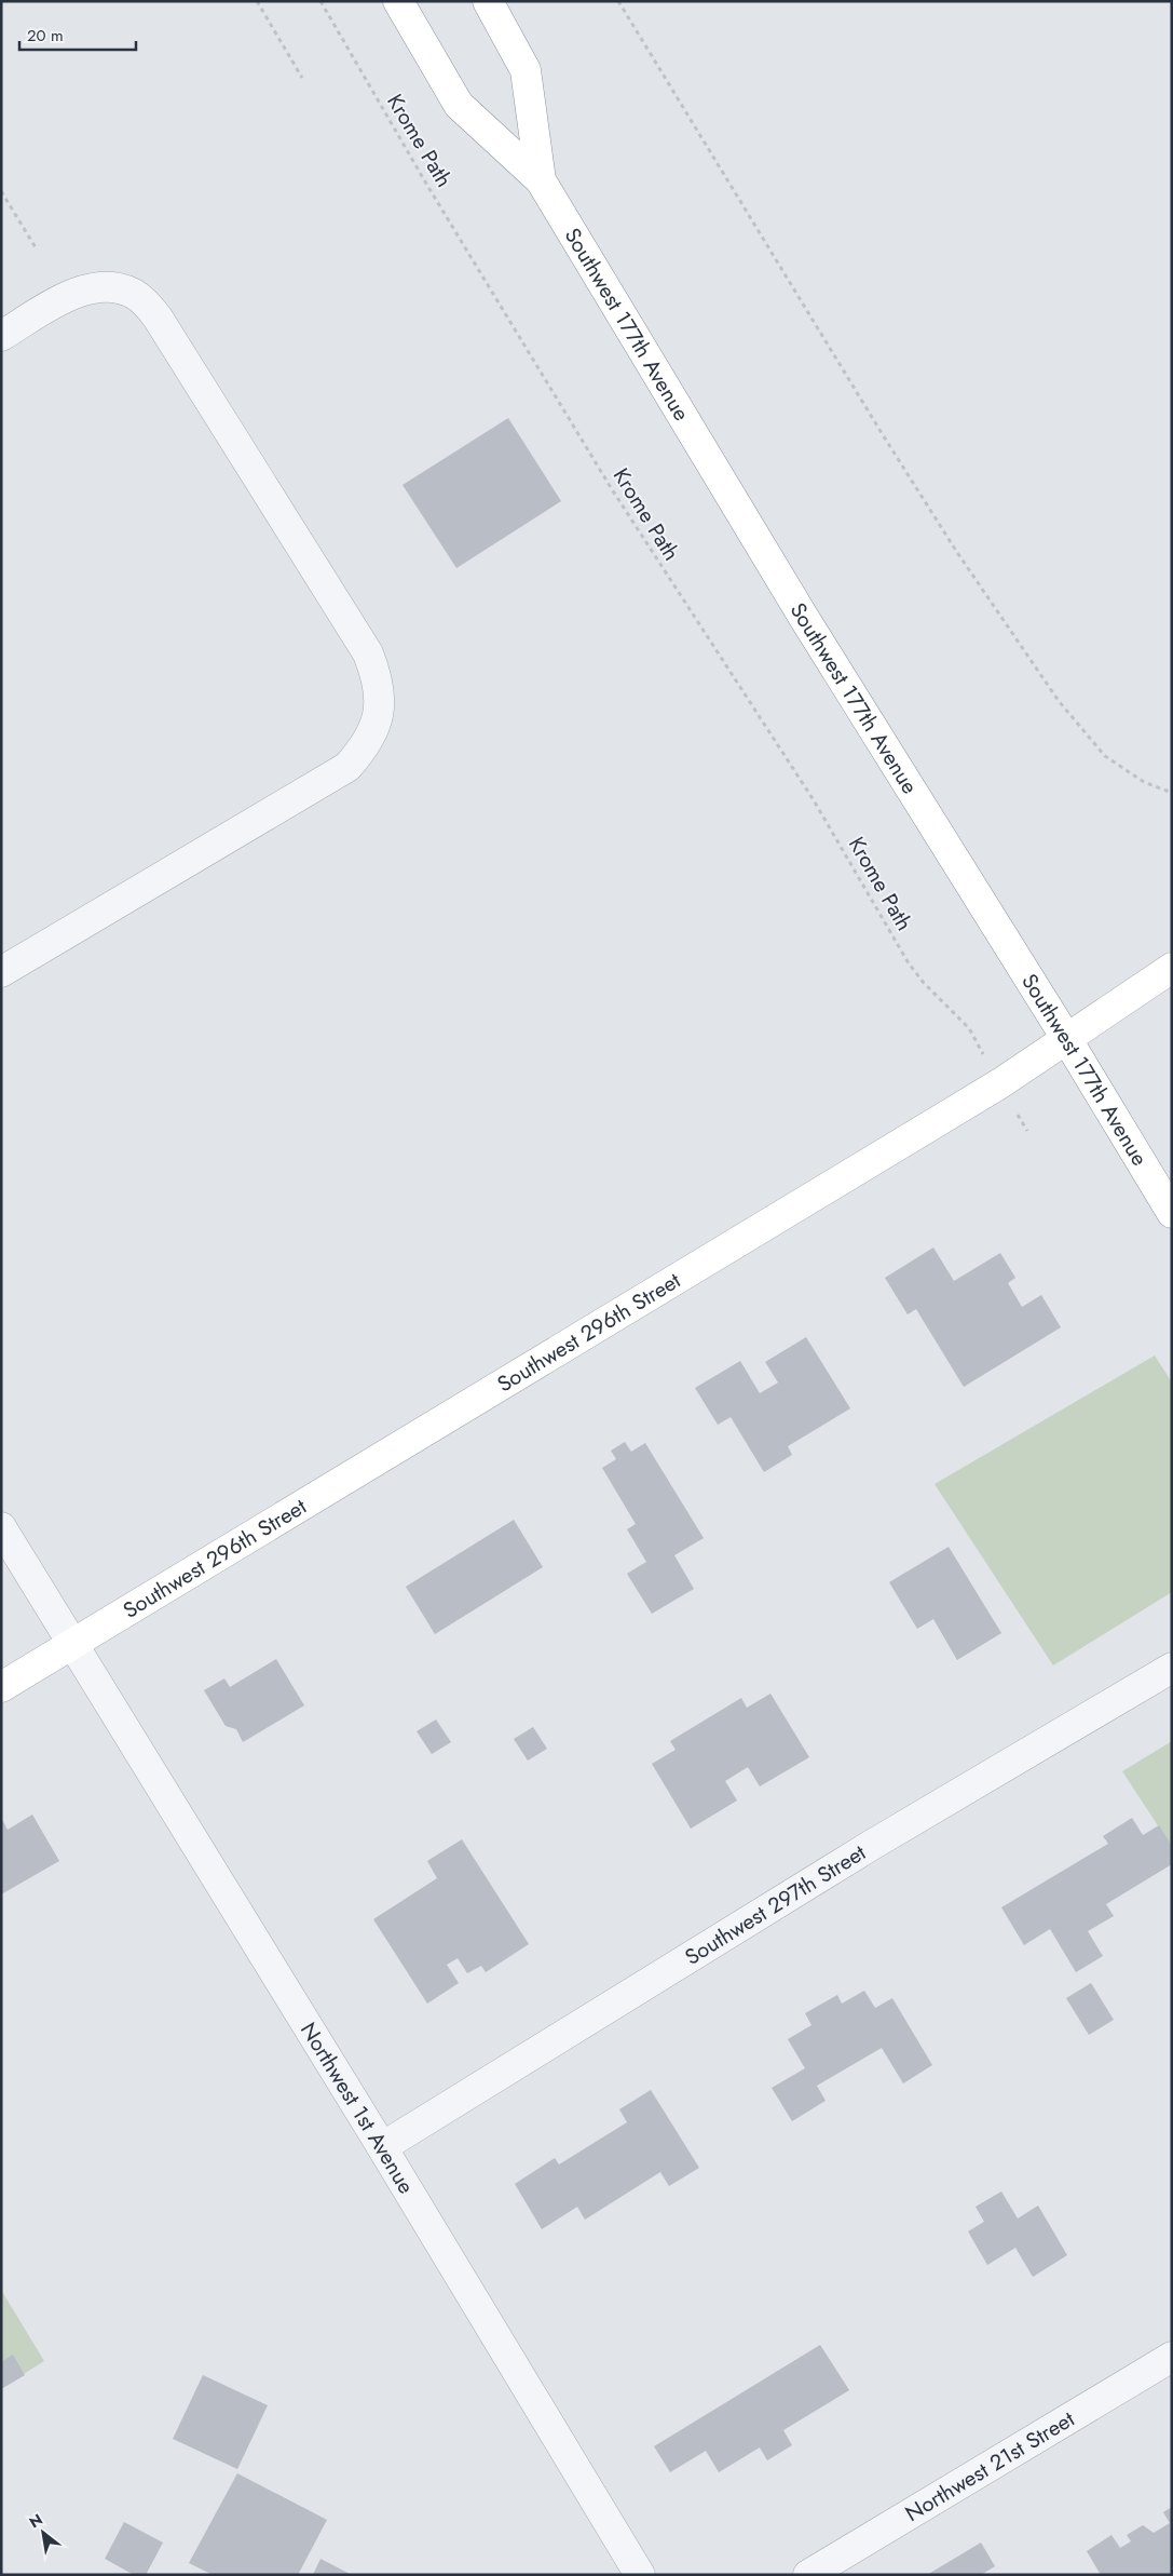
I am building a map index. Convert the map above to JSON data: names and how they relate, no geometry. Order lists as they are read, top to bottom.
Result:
{
  "streets": {
    "main road": ["Southwest 177th Avenue", "Southwest 296th Street"],
    "street": ["Southwest 297th Street", "Northwest 1st Avenue", "Northwest 21st Street"],
    "path": ["Krome Path"]
  },
  "crossings": [
    ["Southwest 177th Avenue", "Southwest 296th Street"],
    ["Southwest 296th Street", "Northwest 1st Avenue"],
    ["Southwest 297th Street", "Northwest 1st Avenue"]
  ],
  "scale_bar": "20 m",
  "north": "top left"
}
